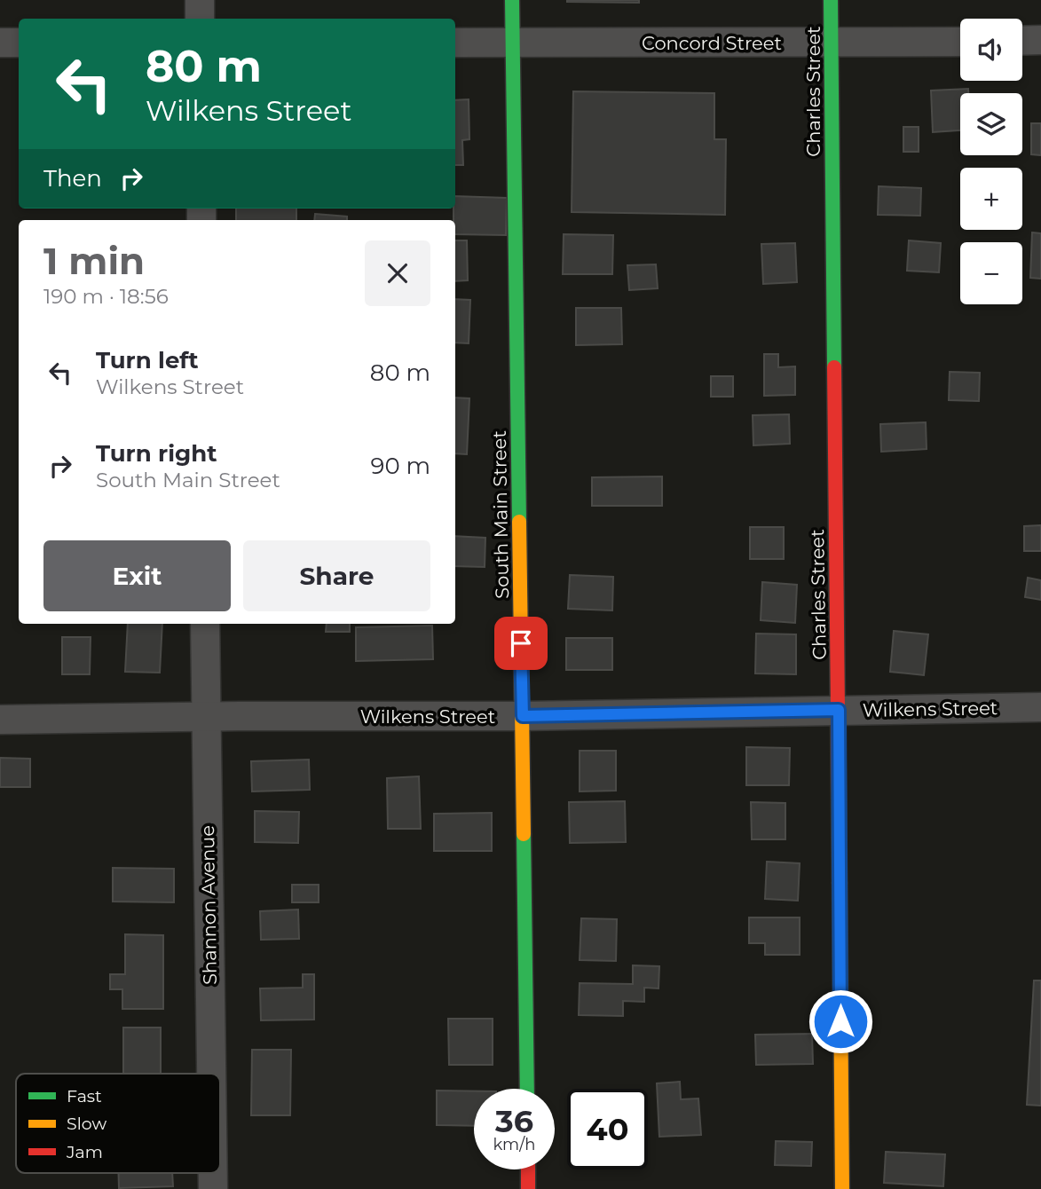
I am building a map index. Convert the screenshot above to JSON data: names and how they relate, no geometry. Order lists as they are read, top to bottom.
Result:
{
  "streets": {
    "street": [
      "Concord Street",
      "Charles Street",
      "South Main Street",
      "Wilkens Street",
      "Shannon Avenue"
    ]
  },
  "crossings": [
    ["Concord Street", "Charles Street"],
    ["Concord Street", "South Main Street"],
    ["Charles Street", "Wilkens Street"],
    ["South Main Street", "Wilkens Street"],
    ["Wilkens Street", "Shannon Avenue"]
  ],
  "legend": ["Fast", "Slow", "Jam"],
  "page": {
    "map_buttons": ["+", "−"],
    "turn": ["80 m", "Wilkens Street"],
    "then": "Then",
    "heading": ["1 min", "190 m · 18:56"],
    "list": [
      {
        "name": "Turn left",
        "note": "Wilkens Street",
        "value": "80 m"
      },
      {
        "name": "Turn right",
        "note": "South Main Street",
        "value": "90 m"
      }
    ],
    "buttons": ["Exit", "Share"],
    "speed": "36 km/h",
    "limit": "40"
  }
}
